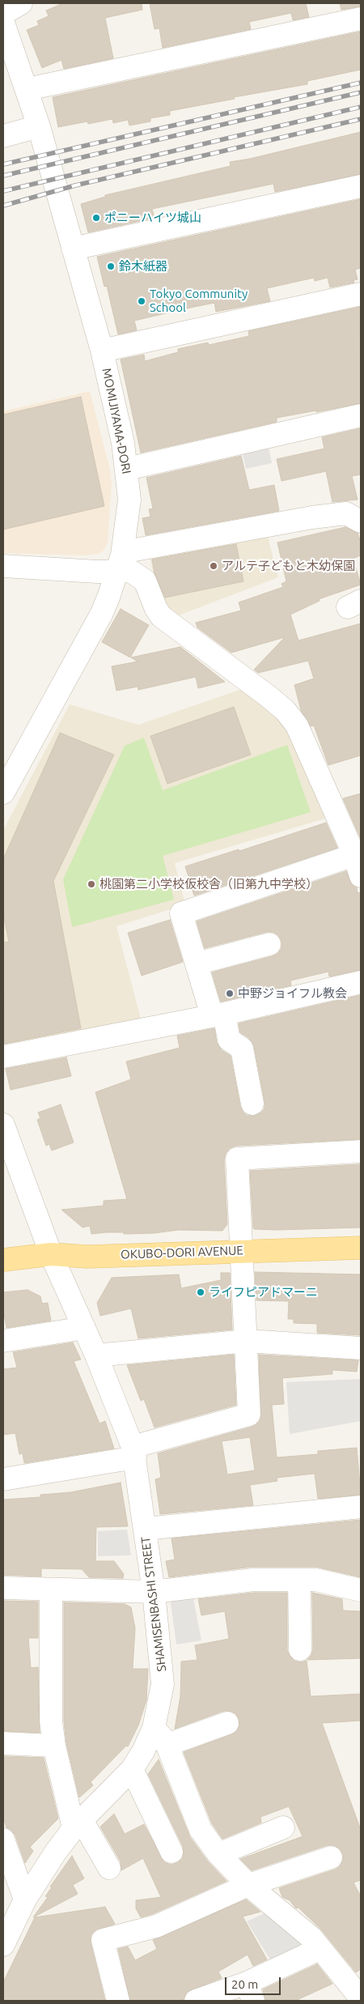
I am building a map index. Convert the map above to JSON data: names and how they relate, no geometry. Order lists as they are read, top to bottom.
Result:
{
  "streets": {
    "main road": ["OKUBO-DORI AVENUE"],
    "street": ["MOMIJIYAMA-DORI", "SHAMISENBASHI STREET"]
  },
  "crossings": [
    ["OKUBO-DORI AVENUE", "SHAMISENBASHI STREET"]
  ],
  "places": [
    "ポニーハイツ城山",
    "鈴木紙器",
    "Tokyo Community School",
    "アルテ子どもと木幼保園",
    "桃園第二小学校仮校舎（旧第九中学校）",
    "中野ジョイフル教会",
    "ライフピアドマーニ"
  ],
  "scale_bar": "20 m"
}
